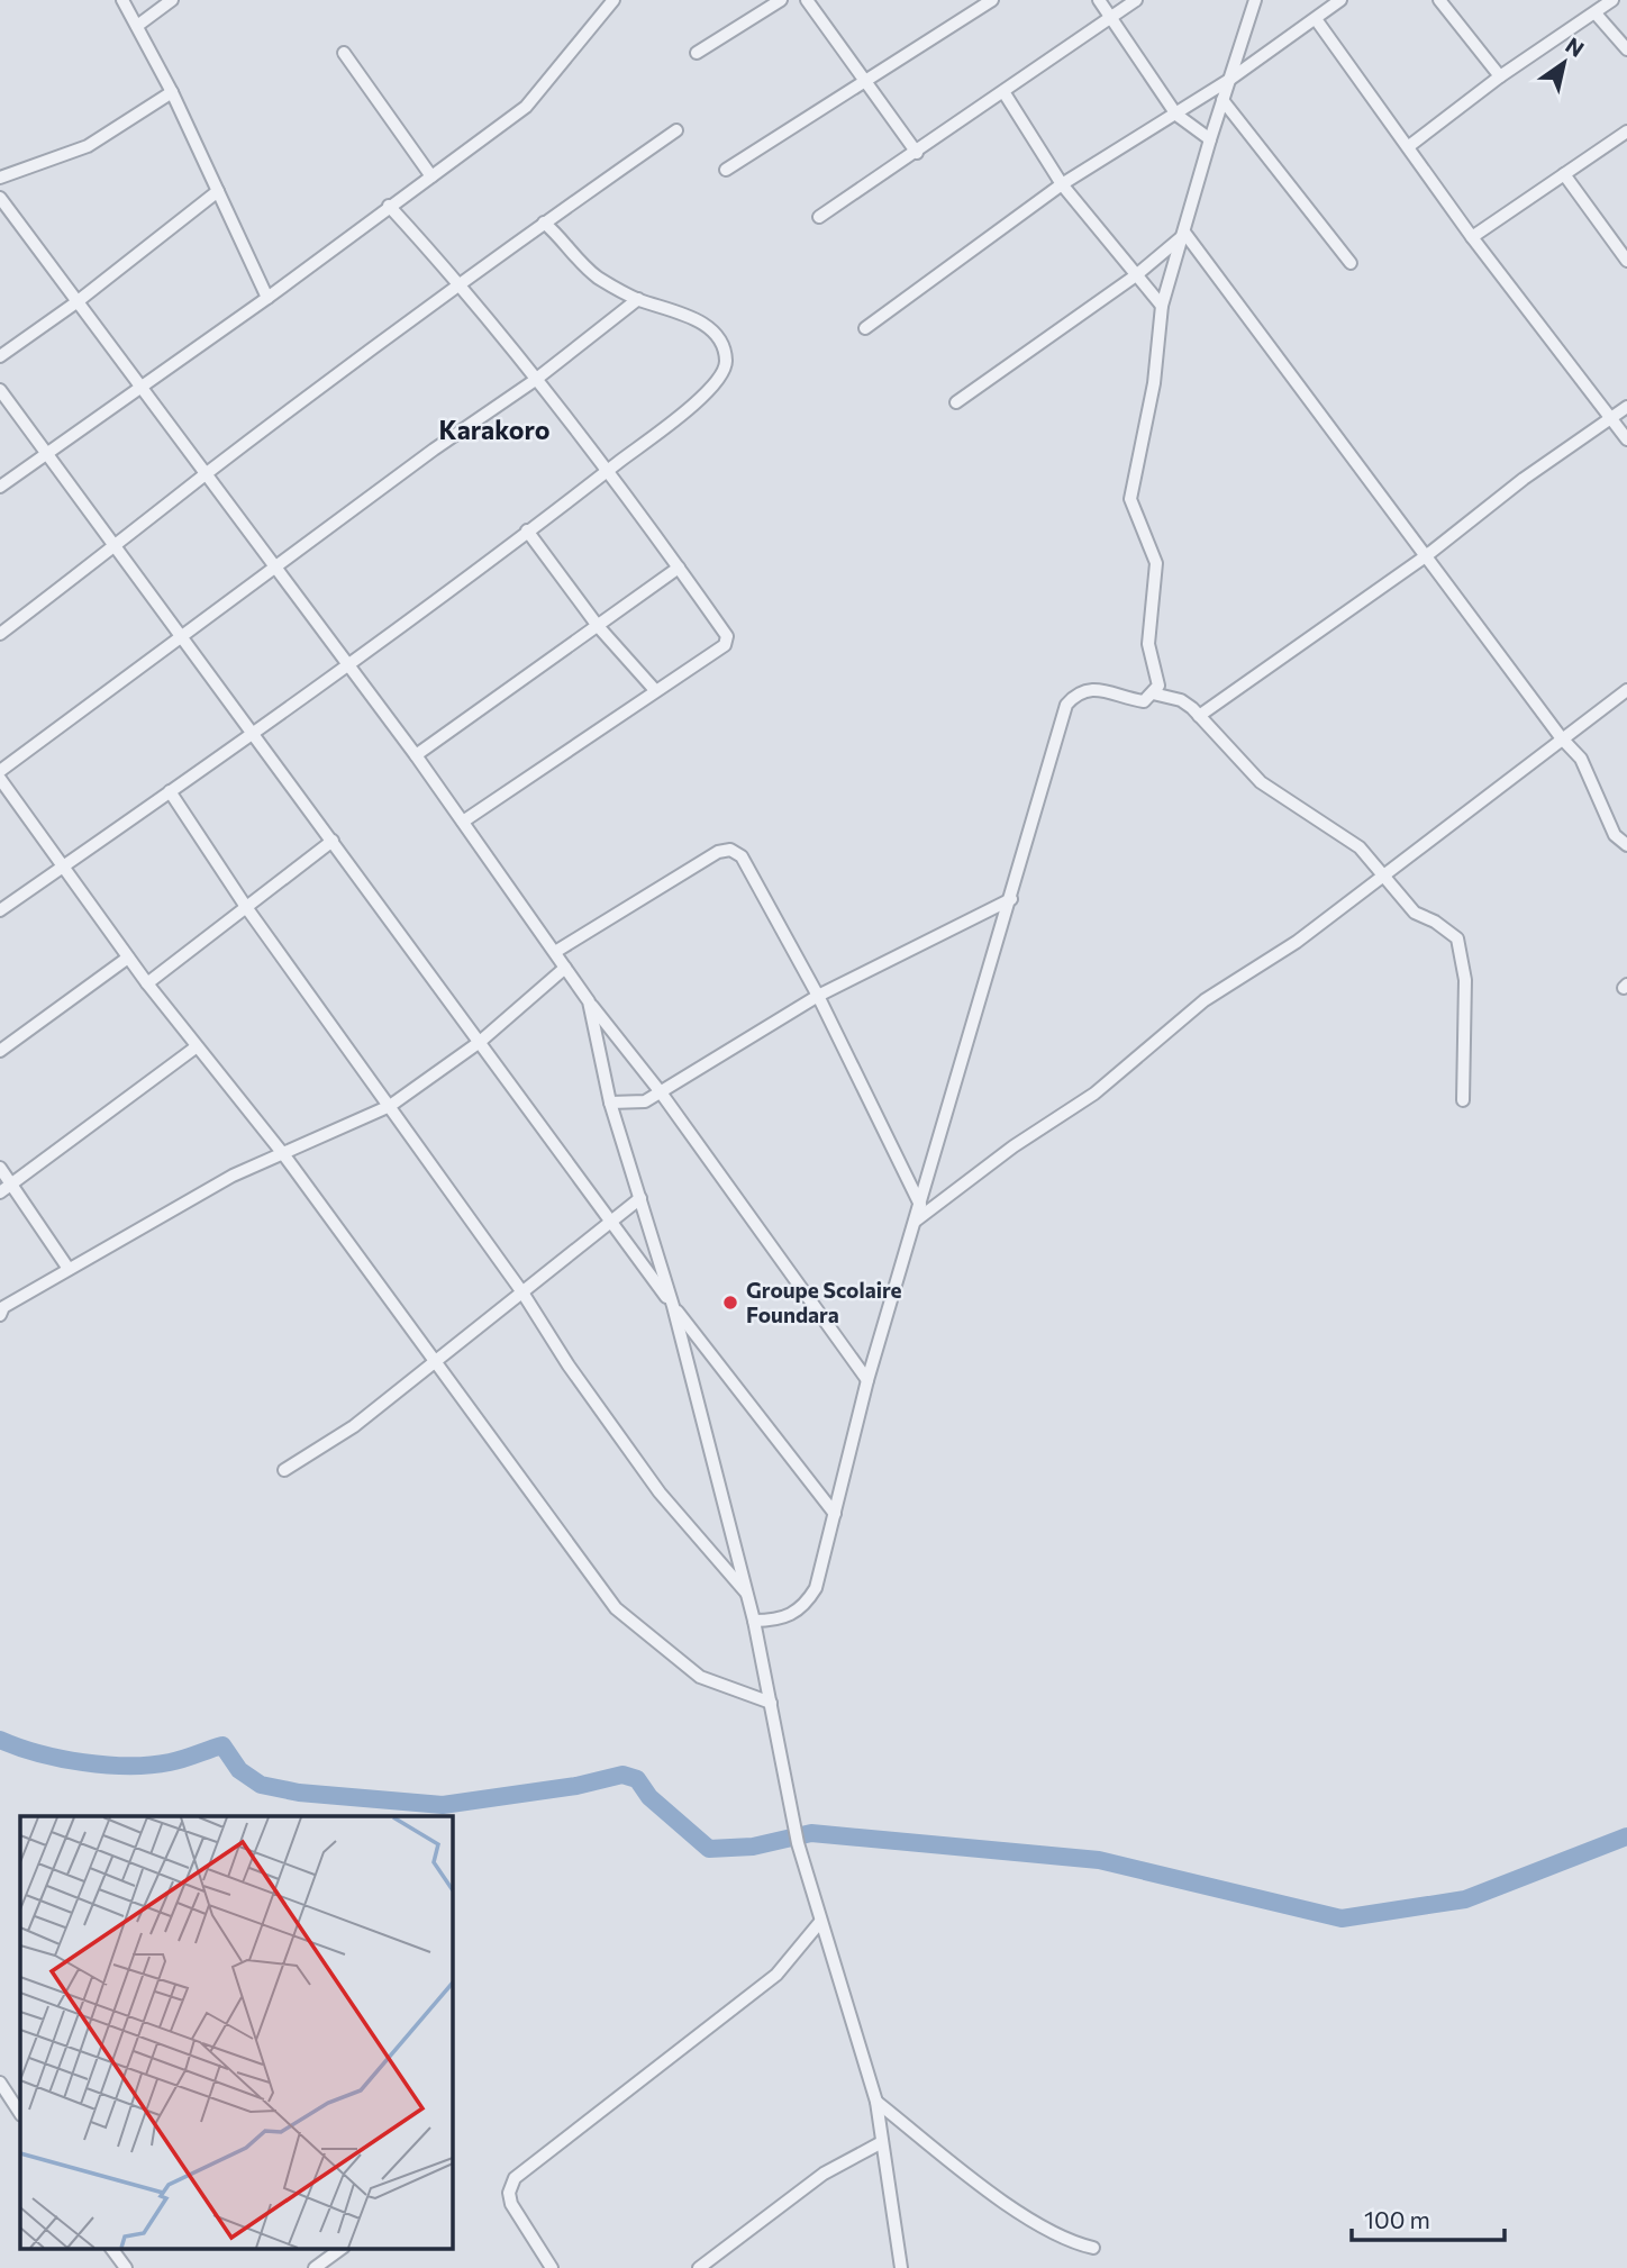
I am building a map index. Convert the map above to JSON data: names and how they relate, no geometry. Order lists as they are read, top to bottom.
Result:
{
  "districts": ["Karakoro"],
  "places": ["Groupe Scolaire Foundara"],
  "scale_bar": "100 m",
  "north": "top right"
}
